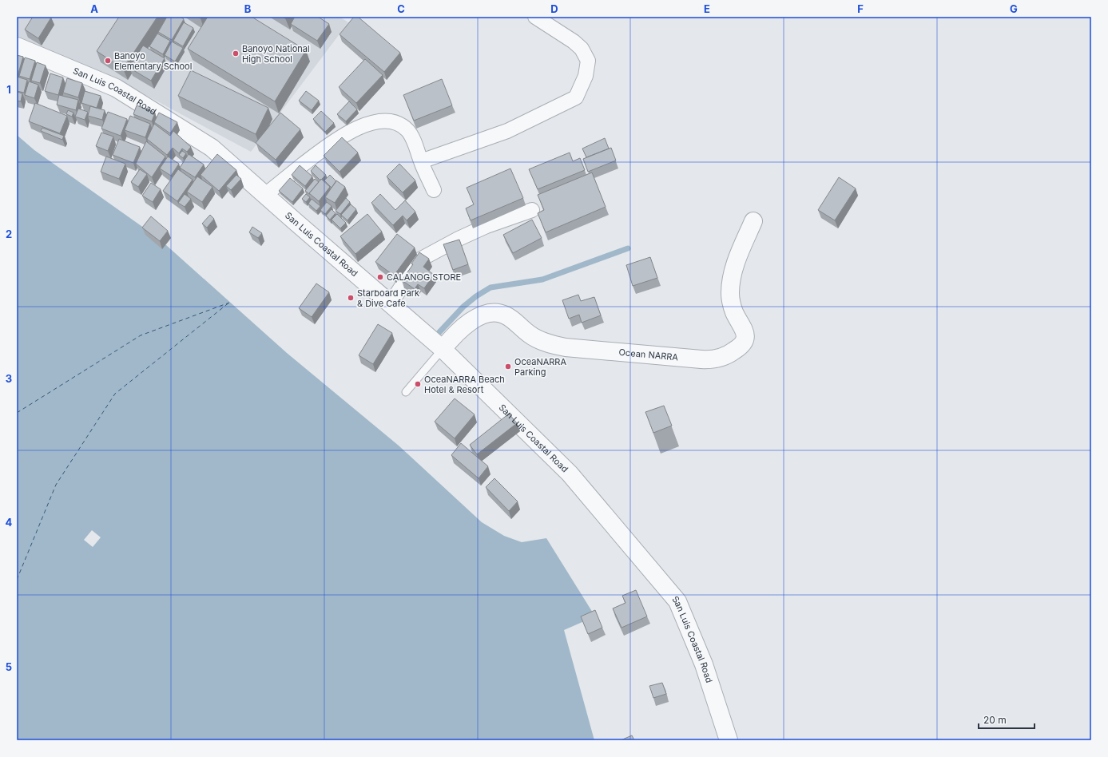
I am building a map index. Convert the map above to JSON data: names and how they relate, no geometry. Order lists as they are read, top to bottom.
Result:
{
  "streets": {
    "street": ["San Luis Coastal Road", "Ocean NARRA"]
  },
  "crossings": [
    ["San Luis Coastal Road", "Ocean NARRA"]
  ],
  "places": [
    "Banoyo National High School",
    "Banoyo Elementary School",
    "CALANOG STORE",
    "Starboard Park & Dive Cafe",
    "OceaNARRA Parking",
    "OceaNARRA Beach Hotel & Resort"
  ],
  "scale_bar": "20 m",
  "grid": {
    "columns": [
      "A",
      "B",
      "C",
      "D",
      "E",
      "F",
      "G"
    ],
    "rows": [
      "1",
      "2",
      "3",
      "4",
      "5"
    ]
  }
}
